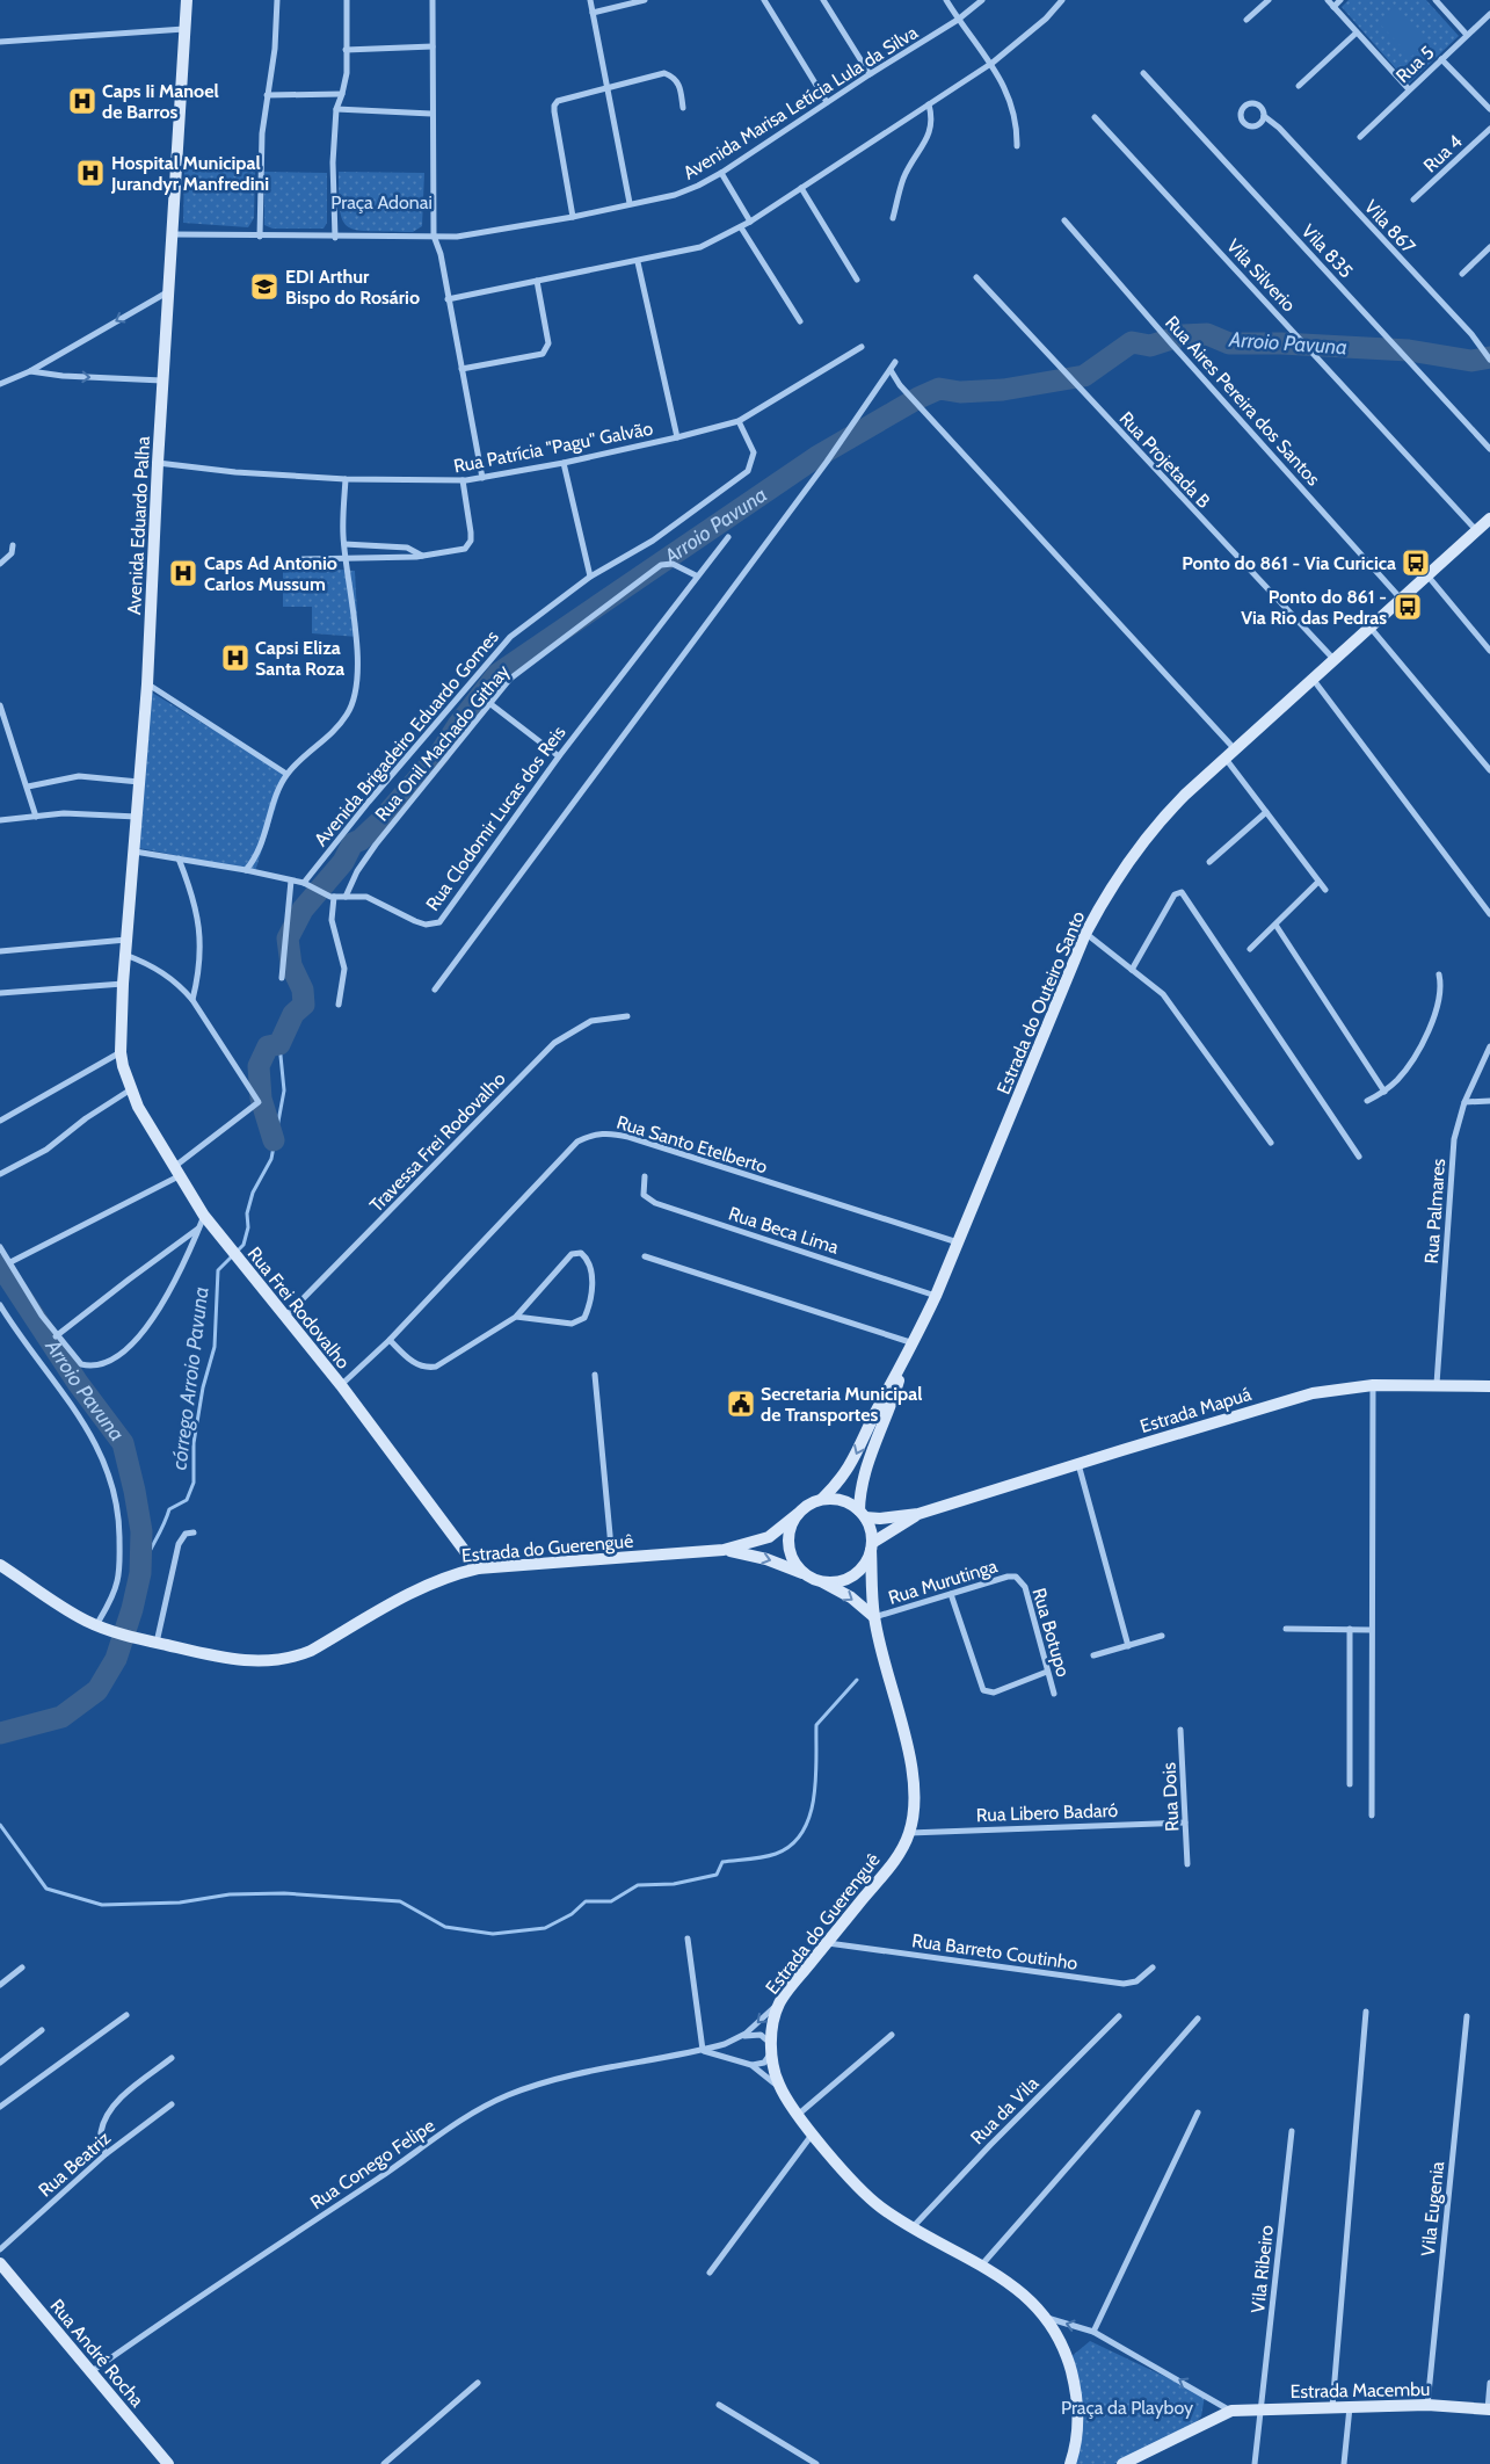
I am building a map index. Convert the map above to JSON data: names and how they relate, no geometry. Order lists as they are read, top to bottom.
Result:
{
  "streets": {
    "street": [
      "Rua 5",
      "Avenida Marisa Letícia Lula da Silva",
      "Rua 4",
      "Vila 867",
      "Vila 835",
      "Vila Silverio",
      "Rua Aires Pereira dos Santos",
      "Rua Patrícia \"Pagu\" Galvão",
      "Rua Projetada B",
      "Avenida Eduardo Palha",
      "Avenida Brigadeiro Eduardo Gomes",
      "Rua Onil Machado Githay",
      "Rua Clodomir Lucas dos Reis",
      "Estrada do Outeiro Santo",
      "Travessa Frei Rodovalho",
      "Rua Santo Etelberto",
      "Rua Palmares",
      "Rua Beca Lima",
      "Rua Frei Rodovalho",
      "Estrada Mapuá",
      "Estrada do Guerenguê",
      "Rua Murutinga",
      "Rua Botupo",
      "Rua Dois",
      "Rua Libero Badaró",
      "Rua Barreto Coutinho",
      "Rua da Vila",
      "Rua Beatriz",
      "Rua Conego Felipe",
      "Vila Eugenia",
      "Vila Ribeiro",
      "Rua André Rocha",
      "Estrada Macembu"
    ]
  },
  "crossings": [
    ["Avenida Marisa Letícia Lula da Silva", "Avenida Eduardo Palha"],
    ["Vila Silverio", "Estrada do Outeiro Santo"],
    ["Rua Aires Pereira dos Santos", "Estrada do Outeiro Santo"],
    ["Rua Patrícia \"Pagu\" Galvão", "Avenida Eduardo Palha"],
    ["Rua Patrícia \"Pagu\" Galvão", "Avenida Brigadeiro Eduardo Gomes"],
    ["Rua Projetada B", "Estrada do Outeiro Santo"],
    ["Avenida Eduardo Palha", "Rua Clodomir Lucas dos Reis"],
    ["Avenida Eduardo Palha", "Rua Frei Rodovalho"],
    ["Avenida Brigadeiro Eduardo Gomes", "Rua Clodomir Lucas dos Reis"],
    ["Rua Onil Machado Githay", "Rua Clodomir Lucas dos Reis"],
    ["Estrada do Outeiro Santo", "Rua Santo Etelberto"],
    ["Estrada do Outeiro Santo", "Rua Beca Lima"],
    ["Estrada do Outeiro Santo", "Estrada Mapuá"],
    ["Estrada do Outeiro Santo", "Estrada do Guerenguê"],
    ["Travessa Frei Rodovalho", "Rua Frei Rodovalho"],
    ["Rua Santo Etelberto", "Rua Frei Rodovalho"],
    ["Rua Palmares", "Estrada Mapuá"],
    ["Rua Frei Rodovalho", "Estrada do Guerenguê"],
    ["Estrada Mapuá", "Estrada do Guerenguê"],
    ["Estrada do Guerenguê", "Rua Murutinga"],
    ["Estrada do Guerenguê", "Rua Libero Badaró"],
    ["Estrada do Guerenguê", "Rua Barreto Coutinho"],
    ["Estrada do Guerenguê", "Rua da Vila"],
    ["Estrada do Guerenguê", "Rua Conego Felipe"],
    ["Estrada do Guerenguê", "Estrada Macembu"],
    ["Rua Murutinga", "Rua Botupo"],
    ["Rua Dois", "Rua Libero Badaró"],
    ["Rua Conego Felipe", "Rua André Rocha"],
    ["Vila Eugenia", "Estrada Macembu"],
    ["Vila Ribeiro", "Estrada Macembu"]
  ],
  "one_way": ["Estrada Macembu"],
  "water": ["Arroio Pavuna", "córrego Arroio Pavuna"],
  "parks": ["Praça Adonai", "Praça da Playboy"],
  "places": {
    "hospital": [
      "Caps Ii Manoel de Barros",
      "Hospital Municipal Jurandyr Manfredini",
      "Caps Ad Antonio Carlos Mussum",
      "Capsi Eliza Santa Roza"
    ],
    "school or university": ["EDI Arthur Bispo do Rosário"],
    "bus stop": ["Ponto do 861 - Via Curicica", "Ponto do 861 - Via Rio das Pedras"],
    "public building": ["Secretaria Municipal de Transportes"]
  }
}
